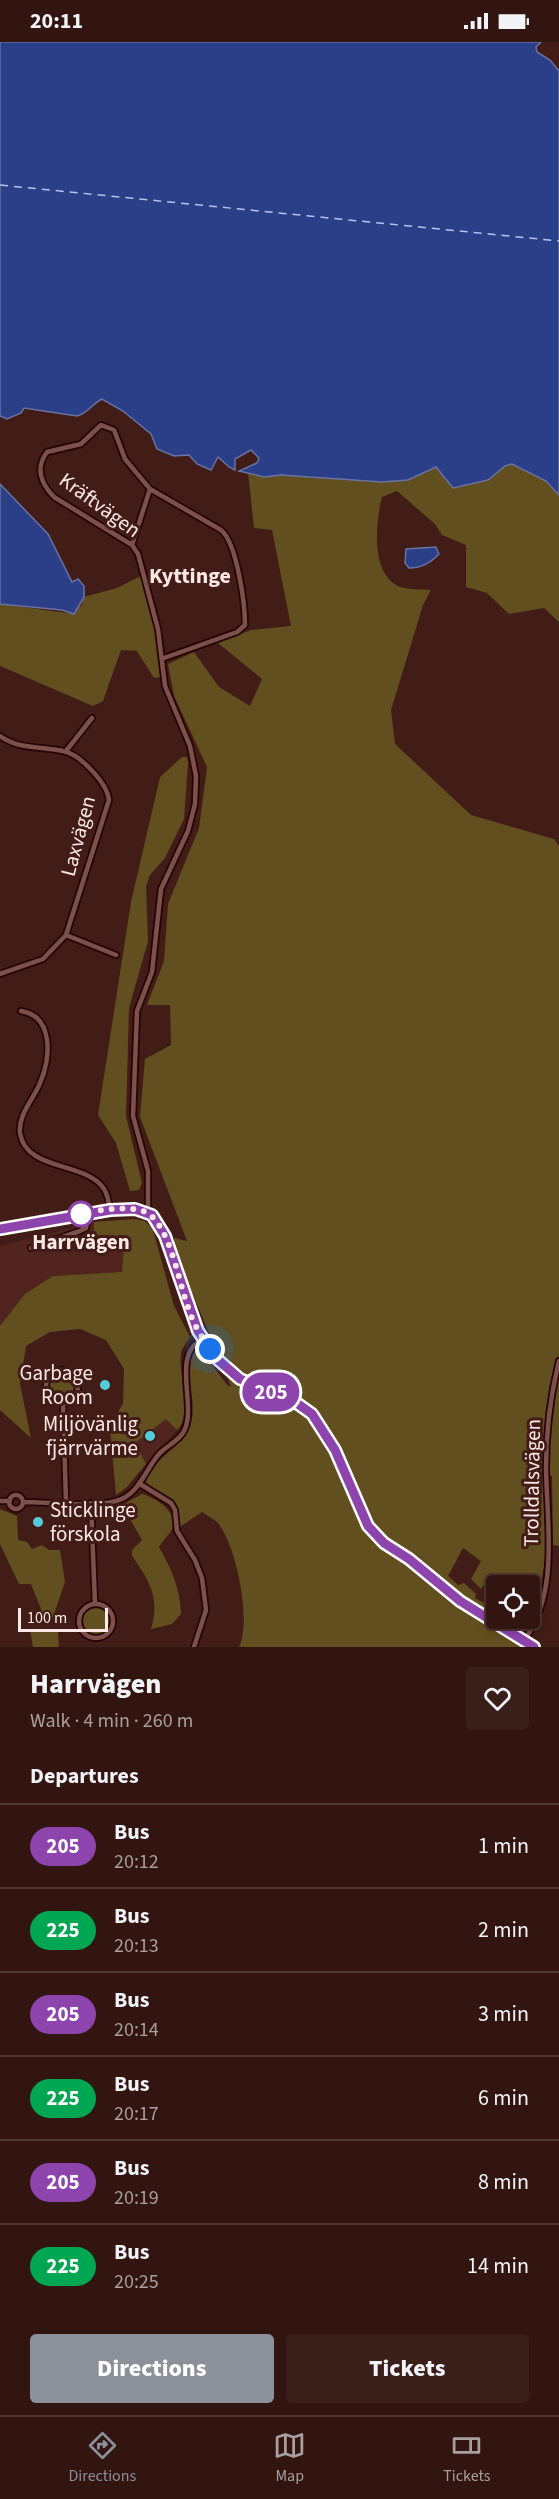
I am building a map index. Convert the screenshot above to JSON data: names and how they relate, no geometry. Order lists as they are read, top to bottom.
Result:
{
  "streets": {
    "street": ["Kräftvägen", "Laxvägen", "Trolldalsvägen"]
  },
  "districts": ["Kyttinge"],
  "places": [
    "Harrvägen",
    "Garbage Room",
    "Miljövänlig fjärrvärme",
    "Sticklinge förskola"
  ],
  "lines": ["bus line 205"],
  "scale_bar": "100 m",
  "page": {
    "status": "20:11",
    "on_map": "205",
    "scale": "100 m",
    "heading": [
      ["Harrvägen", "Walk · 4 min · 260 m"],
      "Departures"
    ],
    "list": [
      {
        "mark": "205",
        "name": "Bus",
        "note": "20:12",
        "value": "1 min"
      },
      {
        "mark": "225",
        "name": "Bus",
        "note": "20:13",
        "value": "2 min"
      },
      {
        "mark": "205",
        "name": "Bus",
        "note": "20:14",
        "value": "3 min"
      },
      {
        "mark": "225",
        "name": "Bus",
        "note": "20:17",
        "value": "6 min"
      },
      {
        "mark": "205",
        "name": "Bus",
        "note": "20:19",
        "value": "8 min"
      },
      {
        "mark": "225",
        "name": "Bus",
        "note": "20:25",
        "value": "14 min"
      }
    ],
    "buttons": ["Directions", "Tickets"],
    "tabs": ["Directions", "Map", "Tickets"]
  }
}
